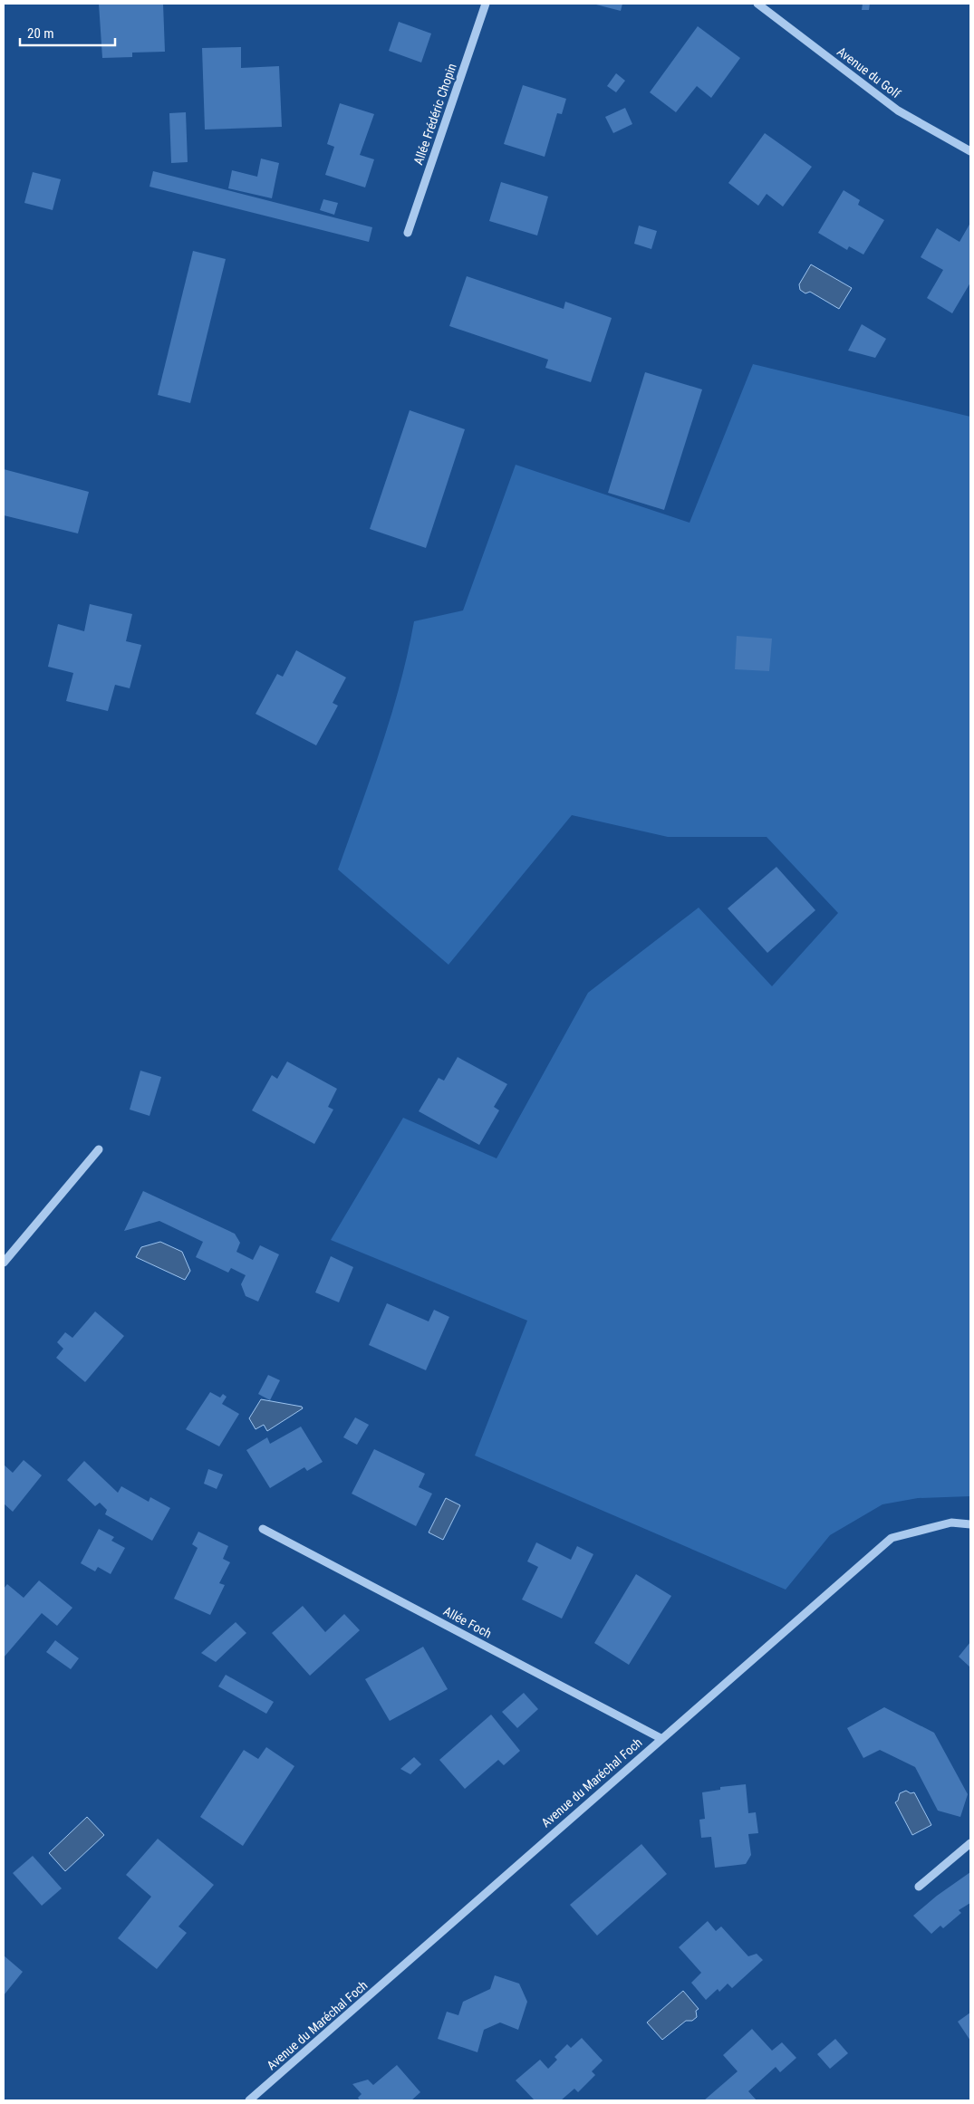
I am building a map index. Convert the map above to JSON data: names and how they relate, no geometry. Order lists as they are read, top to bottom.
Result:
{
  "streets": {
    "street": [
      "Avenue du Golf",
      "Allée Frédéric Chopin",
      "Allée Foch",
      "Avenue du Maréchal Foch"
    ]
  },
  "crossings": [
    ["Allée Foch", "Avenue du Maréchal Foch"]
  ],
  "scale_bar": "20 m"
}
